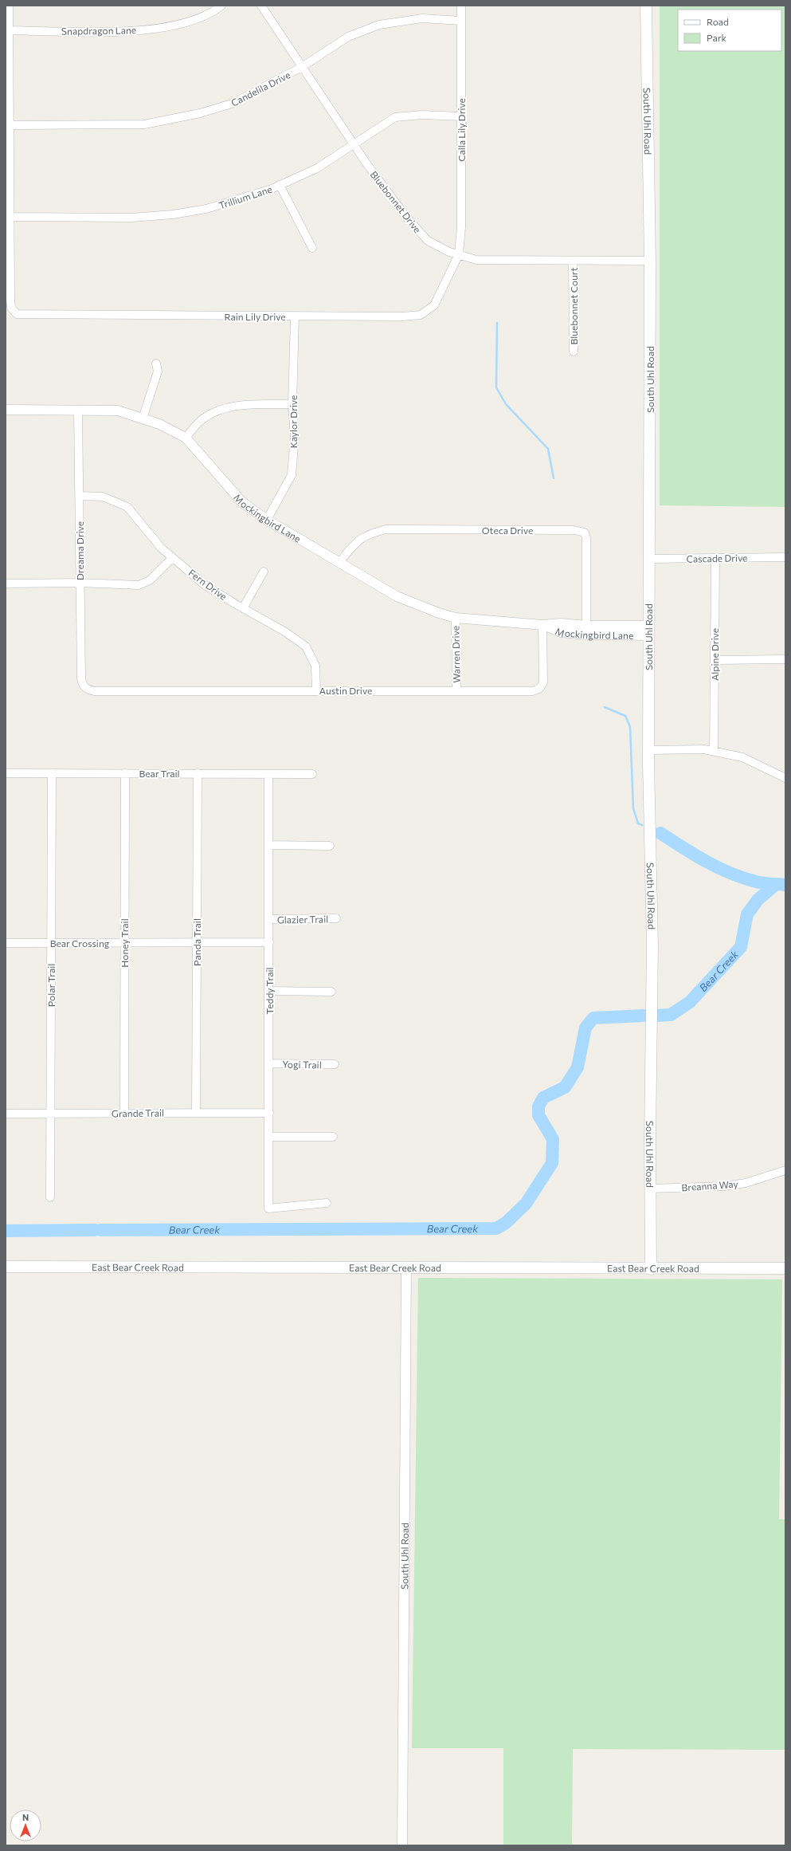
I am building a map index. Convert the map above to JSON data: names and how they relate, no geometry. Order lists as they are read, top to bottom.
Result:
{
  "streets": {
    "main road": ["South Uhl Road", "East Bear Creek Road"],
    "street": [
      "Snapdragon Lane",
      "Candelila Drive",
      "Calla Lily Drive",
      "Trillium Lane",
      "Bluebonnet Drive",
      "Bluebonnet Court",
      "Rain Lily Drive",
      "Kaylor Drive",
      "Mockingbird Lane",
      "Oteca Drive",
      "Dreama Drive",
      "Cascade Drive",
      "Fern Drive",
      "Warren Drive",
      "Alpine Drive",
      "Austin Drive",
      "Bear Trail",
      "Glazier Trail",
      "Panda Trail",
      "Bear Crossing",
      "Honey Trail",
      "Polar Trail",
      "Teddy Trail",
      "Yogi Trail",
      "Grande Trail",
      "Breanna Way"
    ]
  },
  "crossings": [
    ["Candelila Drive", "Calla Lily Drive"],
    ["Candelila Drive", "Bluebonnet Drive"],
    ["South Uhl Road", "Bluebonnet Drive"],
    ["South Uhl Road", "Mockingbird Lane"],
    ["South Uhl Road", "Cascade Drive"],
    ["South Uhl Road", "Breanna Way"],
    ["South Uhl Road", "East Bear Creek Road"],
    ["Calla Lily Drive", "Trillium Lane"],
    ["Calla Lily Drive", "Bluebonnet Drive"],
    ["Calla Lily Drive", "Rain Lily Drive"],
    ["Trillium Lane", "Bluebonnet Drive"],
    ["Bluebonnet Drive", "Bluebonnet Court"],
    ["Bluebonnet Drive", "Rain Lily Drive"],
    ["Rain Lily Drive", "Kaylor Drive"],
    ["Kaylor Drive", "Mockingbird Lane"],
    ["Mockingbird Lane", "Oteca Drive"],
    ["Mockingbird Lane", "Dreama Drive"],
    ["Mockingbird Lane", "Warren Drive"],
    ["Mockingbird Lane", "Austin Drive"],
    ["Dreama Drive", "Fern Drive"],
    ["Dreama Drive", "Austin Drive"],
    ["Cascade Drive", "Alpine Drive"],
    ["Fern Drive", "Austin Drive"],
    ["Warren Drive", "Austin Drive"],
    ["Bear Trail", "Panda Trail"],
    ["Bear Trail", "Honey Trail"],
    ["Bear Trail", "Polar Trail"],
    ["Bear Trail", "Teddy Trail"],
    ["Glazier Trail", "Teddy Trail"],
    ["Panda Trail", "Bear Crossing"],
    ["Panda Trail", "Grande Trail"],
    ["Bear Crossing", "Honey Trail"],
    ["Bear Crossing", "Polar Trail"],
    ["Bear Crossing", "Teddy Trail"],
    ["Honey Trail", "Grande Trail"],
    ["Polar Trail", "Grande Trail"],
    ["Teddy Trail", "Yogi Trail"],
    ["Teddy Trail", "Grande Trail"]
  ],
  "water": ["Bear Creek"],
  "legend": ["Road", "Park"],
  "north": "top"
}
